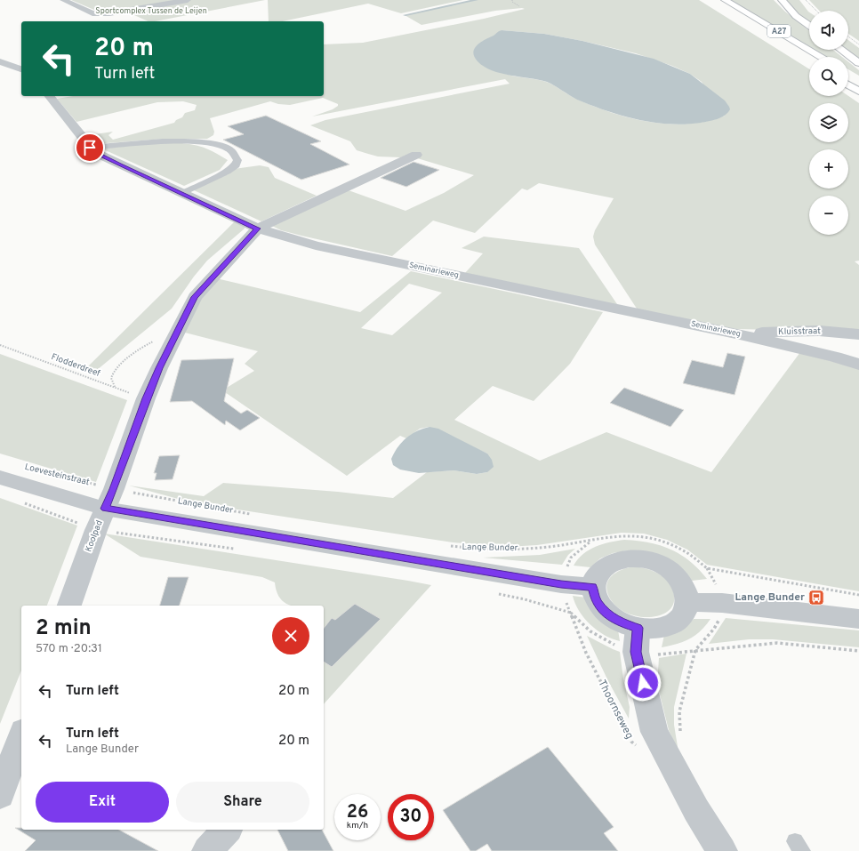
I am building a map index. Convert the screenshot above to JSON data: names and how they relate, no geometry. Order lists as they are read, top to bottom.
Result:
{
  "streets": {
    "highway": ["A27"],
    "street": [
      "Seminarieweg",
      "Kluisstraat",
      "Loevesteinstraat",
      "Lange Bunder",
      "Koolpad"
    ],
    "path": ["Flodderdreef", "Thoornseweg"]
  },
  "crossings": [
    ["Seminarieweg", "Kluisstraat"],
    ["Seminarieweg", "Koolpad"],
    ["Flodderdreef", "Koolpad"],
    ["Loevesteinstraat", "Lange Bunder"],
    ["Loevesteinstraat", "Koolpad"],
    ["Lange Bunder", "Koolpad"]
  ],
  "parks": ["Sportcomplex Tussen de Leijen"],
  "places": {
    "bus stop": ["Lange Bunder"]
  },
  "page": {
    "map_buttons": ["+", "−"],
    "turn": ["20 m", "Turn left"],
    "heading": ["2 min", "570 m · 20:31"],
    "list": [
      {
        "name": "Turn left",
        "value": "20 m"
      },
      {
        "name": "Turn left",
        "note": "Lange Bunder",
        "value": "20 m"
      }
    ],
    "buttons": ["Exit", "Share"],
    "speed": "26 km/h",
    "limit": "30"
  }
}
